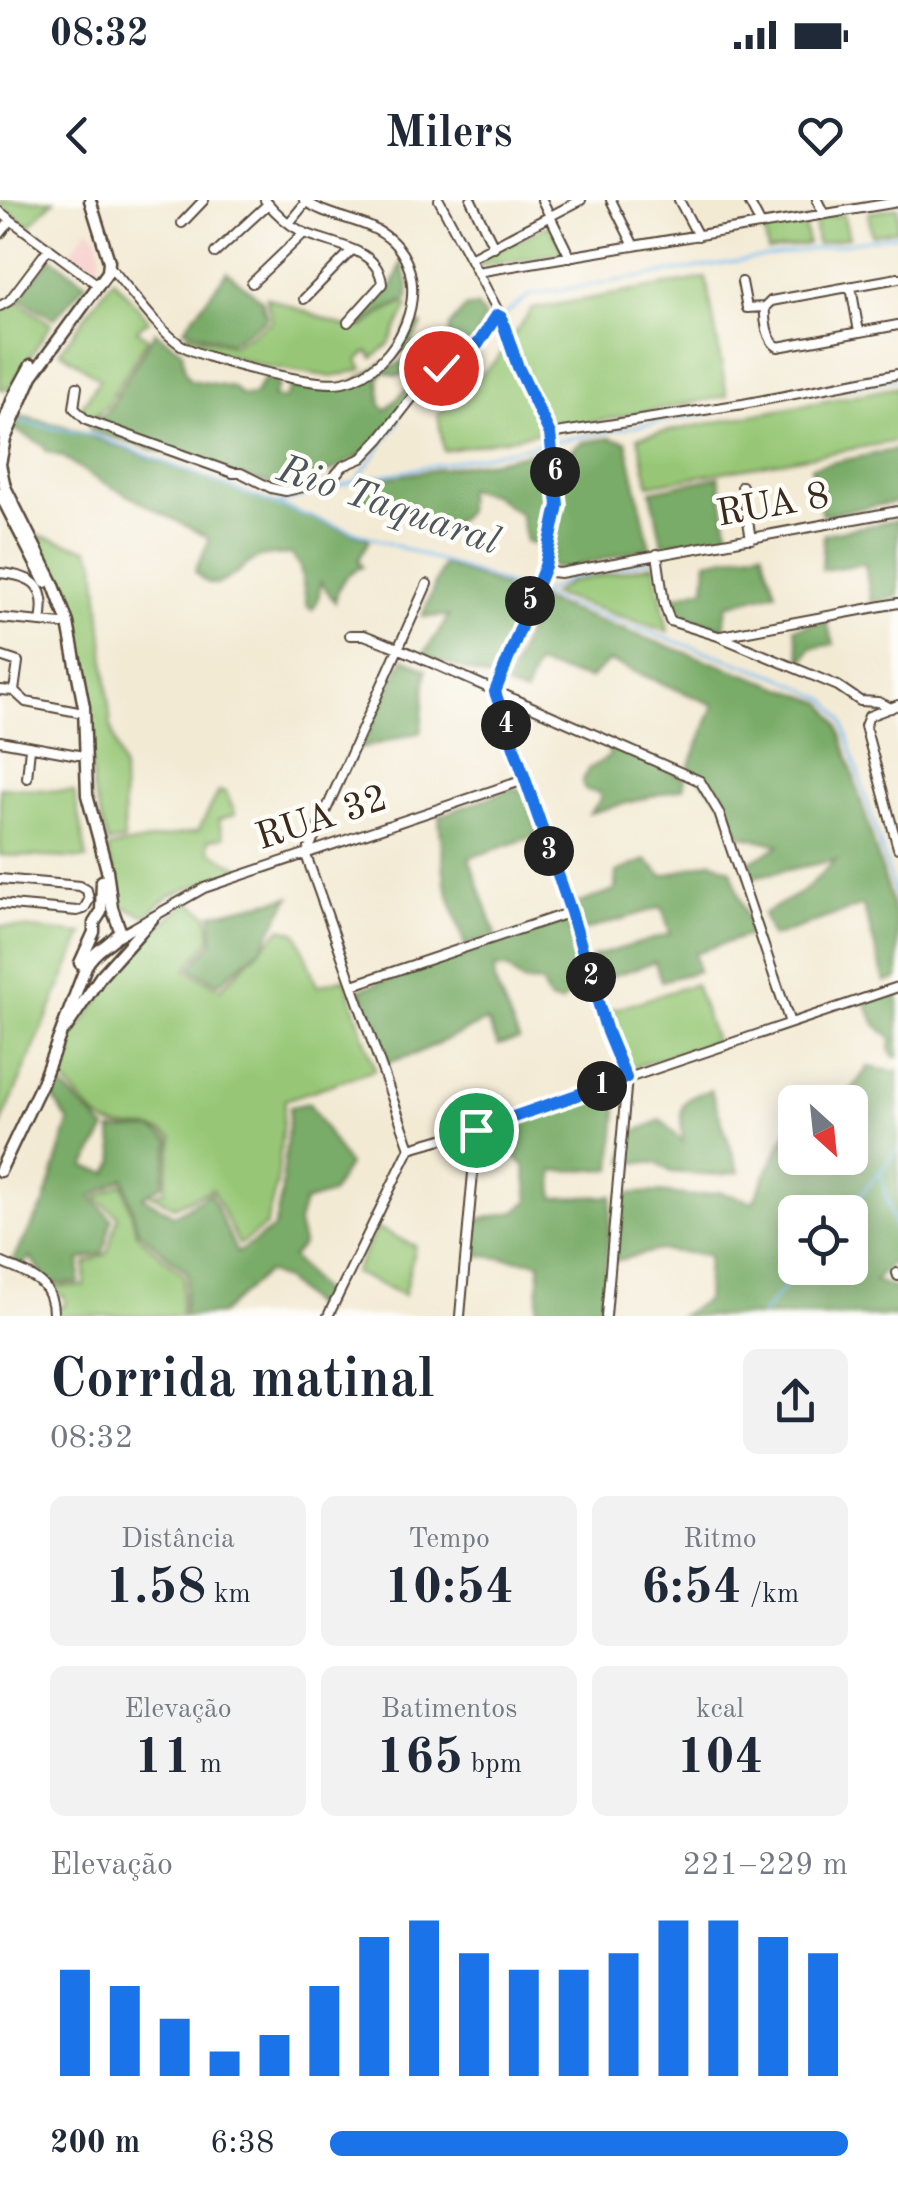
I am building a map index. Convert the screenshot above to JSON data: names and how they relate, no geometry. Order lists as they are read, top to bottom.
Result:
{
  "streets": {
    "street": ["RUA 8", "RUA 32"]
  },
  "water": ["Rio Taquaral"],
  "north": "bottom right",
  "page": {
    "status": "08:32",
    "header": "Milers",
    "pins": [
      "6",
      "5",
      "4",
      "3",
      "2",
      "1"
    ],
    "heading": ["Corrida matinal", "08:32"],
    "stats": [
      ["Distância", "1.58 km"],
      ["Tempo", "10:54"],
      ["Ritmo", "6:54 /km"],
      ["Elevação", "11 m"],
      ["Batimentos", "165 bpm"],
      ["kcal", "104"]
    ],
    "chart": ["Elevação", "221–229 m"],
    "list": [
      {
        "name": "200 m",
        "note": "6:38"
      }
    ]
  }
}
